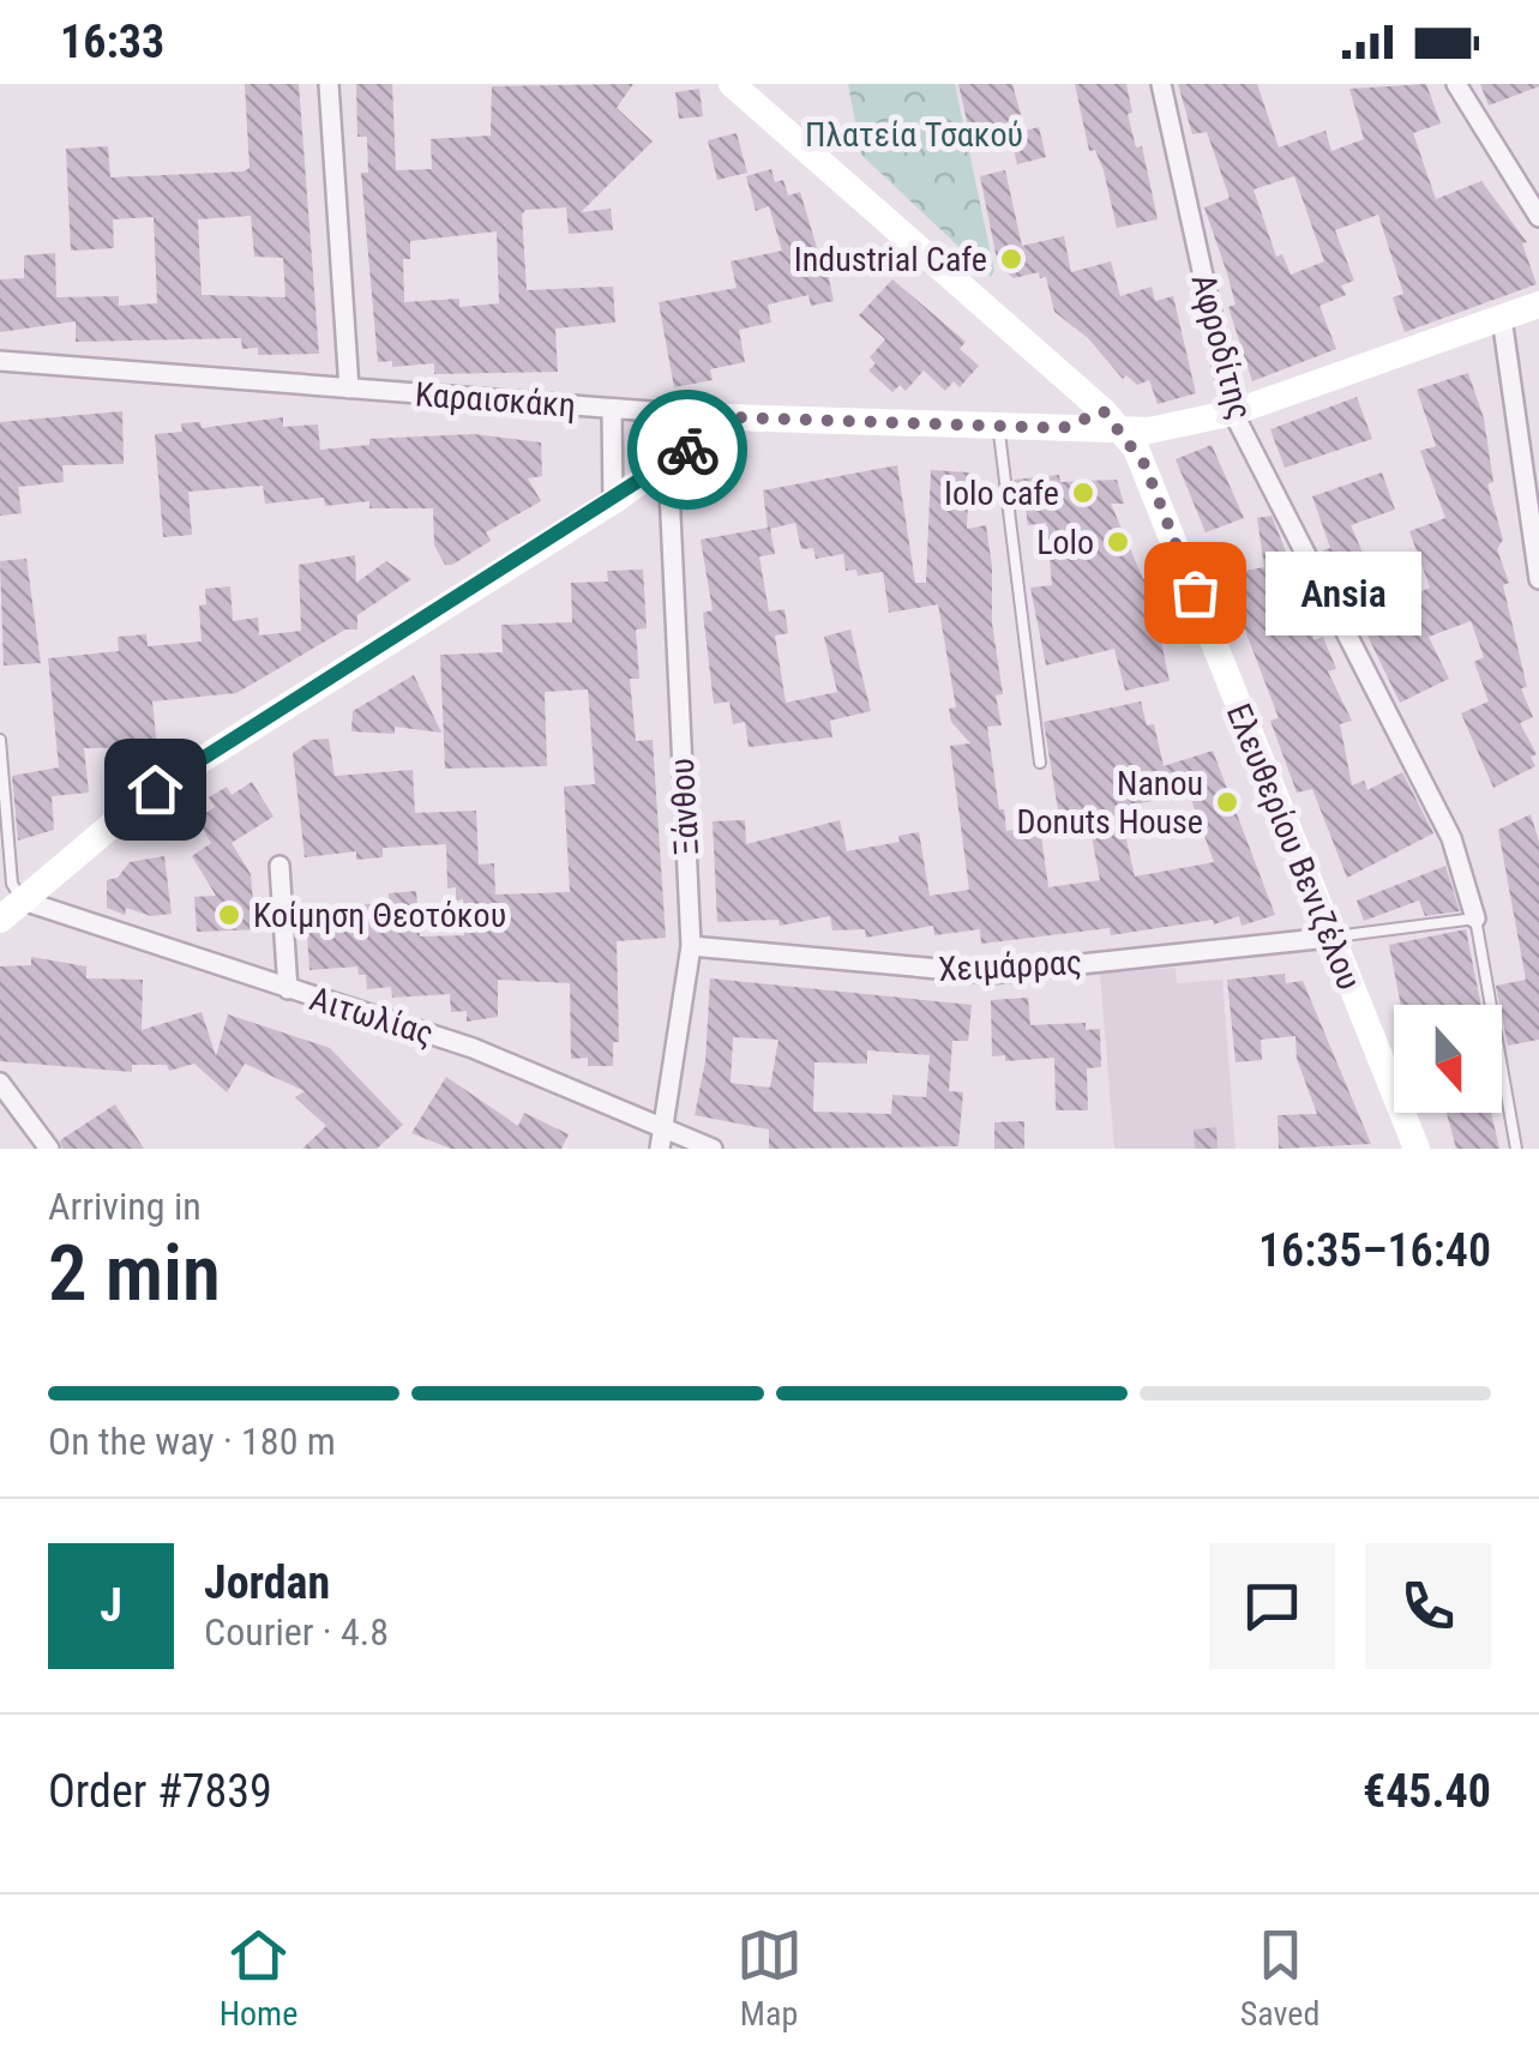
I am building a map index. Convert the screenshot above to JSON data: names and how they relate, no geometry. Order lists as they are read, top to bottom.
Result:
{
  "streets": {
    "street": [
      "Αφροδίτης",
      "Καραισκάκη",
      "Ξάνθου",
      "Ελευθερίου Βενιζέλου",
      "Χειμάρρας",
      "Αιτωλίας"
    ]
  },
  "crossings": [
    ["Αφροδίτης", "Καραισκάκη"],
    ["Καραισκάκη", "Ελευθερίου Βενιζέλου"],
    ["Ξάνθου", "Χειμάρρας"],
    ["Ξάνθου", "Αιτωλίας"],
    ["Ελευθερίου Βενιζέλου", "Χειμάρρας"]
  ],
  "parks": ["Πλατεία Τσακού"],
  "places": [
    "Industrial Cafe",
    "Iolo cafe",
    "Lolo",
    "Ansia",
    "Nanou Donuts House",
    "Κοίμηση Θεοτόκου"
  ],
  "north": "bottom",
  "page": {
    "status": "16:33",
    "bubble": "Ansia",
    "heading": ["2 min", "Arriving in", "16:35–16:40"],
    "panel": [
      "Jordan",
      "Courier · 4.8",
      "Order #7839",
      "€45.40"
    ],
    "bar": "On the way · 180 m",
    "round": "J",
    "tabs": ["Home", "Map", "Saved"]
  }
}
